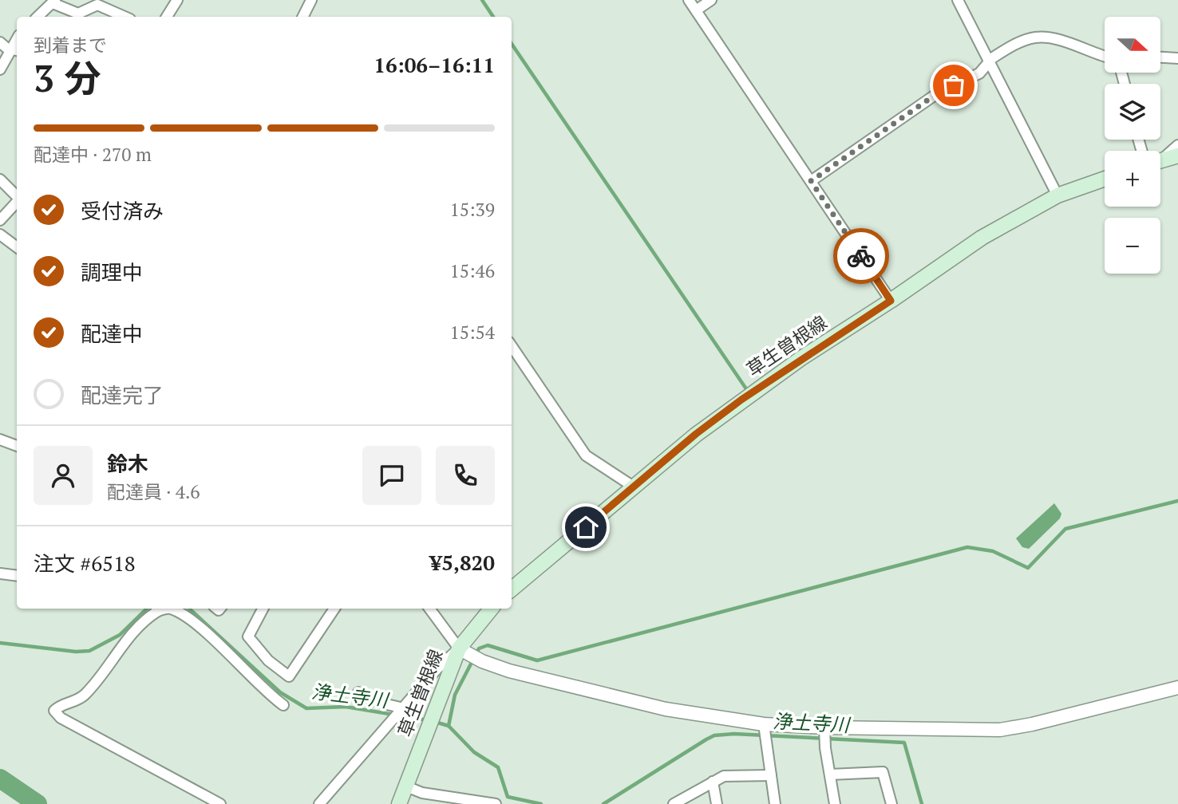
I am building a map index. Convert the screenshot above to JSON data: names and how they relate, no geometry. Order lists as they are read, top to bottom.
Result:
{
  "streets": {
    "main road": ["草生曽根線"]
  },
  "water": ["浄土寺川"],
  "north": "right",
  "page": {
    "map_buttons": ["+", "−"],
    "heading": ["3 分", "到着まで", "16:06–16:11"],
    "panel": [
      "鈴木",
      "配達員 · 4.6",
      "注文 #6518",
      "¥5,820"
    ],
    "bar": "配達中 · 270 m",
    "list": [
      ["受付済み", "15:39"],
      ["調理中", "15:46"],
      ["配達中", "15:54"],
      "配達完了"
    ]
  }
}
